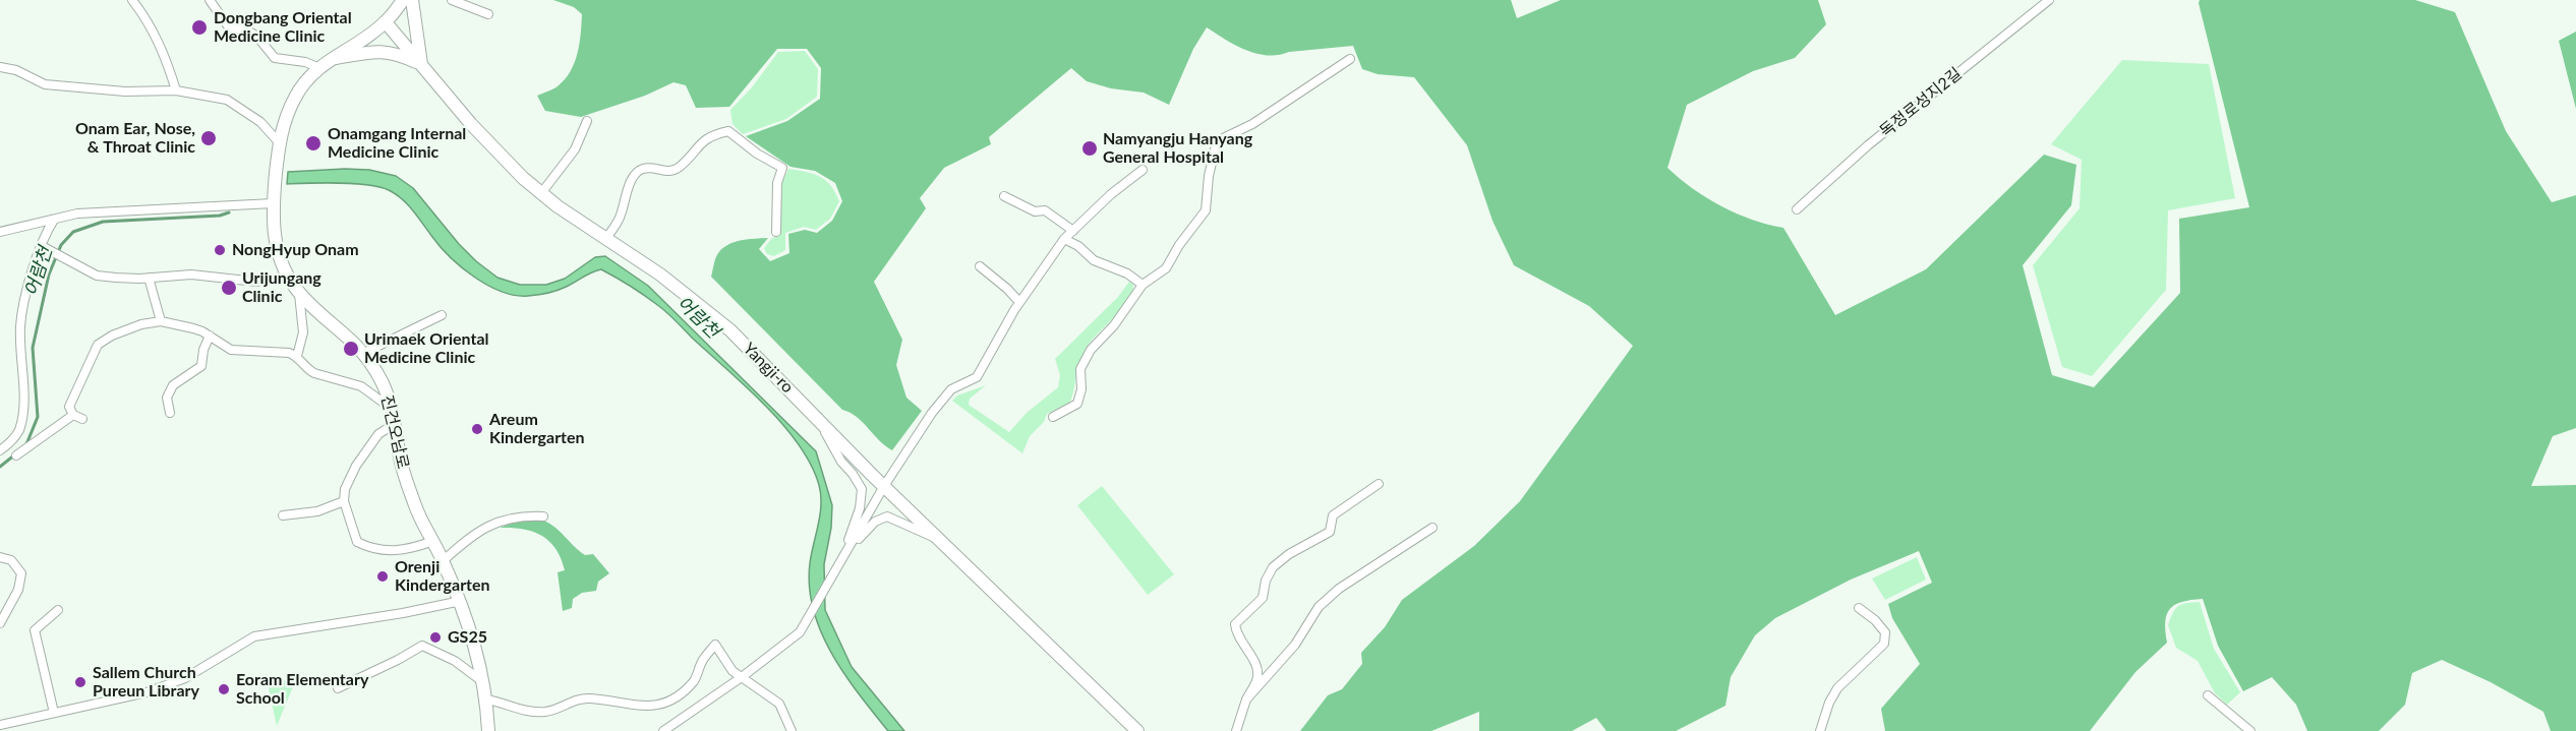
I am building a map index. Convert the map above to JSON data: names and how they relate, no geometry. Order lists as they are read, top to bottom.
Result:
{
  "streets": {
    "street": ["독정로성지2길", "Yangji-ro", "진건오남로"]
  },
  "crossings": [
    ["Yangji-ro", "진건오남로"]
  ],
  "water": ["어람천"],
  "places": [
    "Dongbang Oriental Medicine Clinic",
    "Onam Ear, Nose, & Throat Clinic",
    "Onamgang Internal Medicine Clinic",
    "Namyangju Hanyang General Hospital",
    "NongHyup Onam",
    "Urijungang Clinic",
    "Urimaek Oriental Medicine Clinic",
    "Areum Kindergarten",
    "Orenji Kindergarten",
    "GS25",
    "Sallem Church Pureun Library",
    "Eoram Elementary School"
  ]
}
